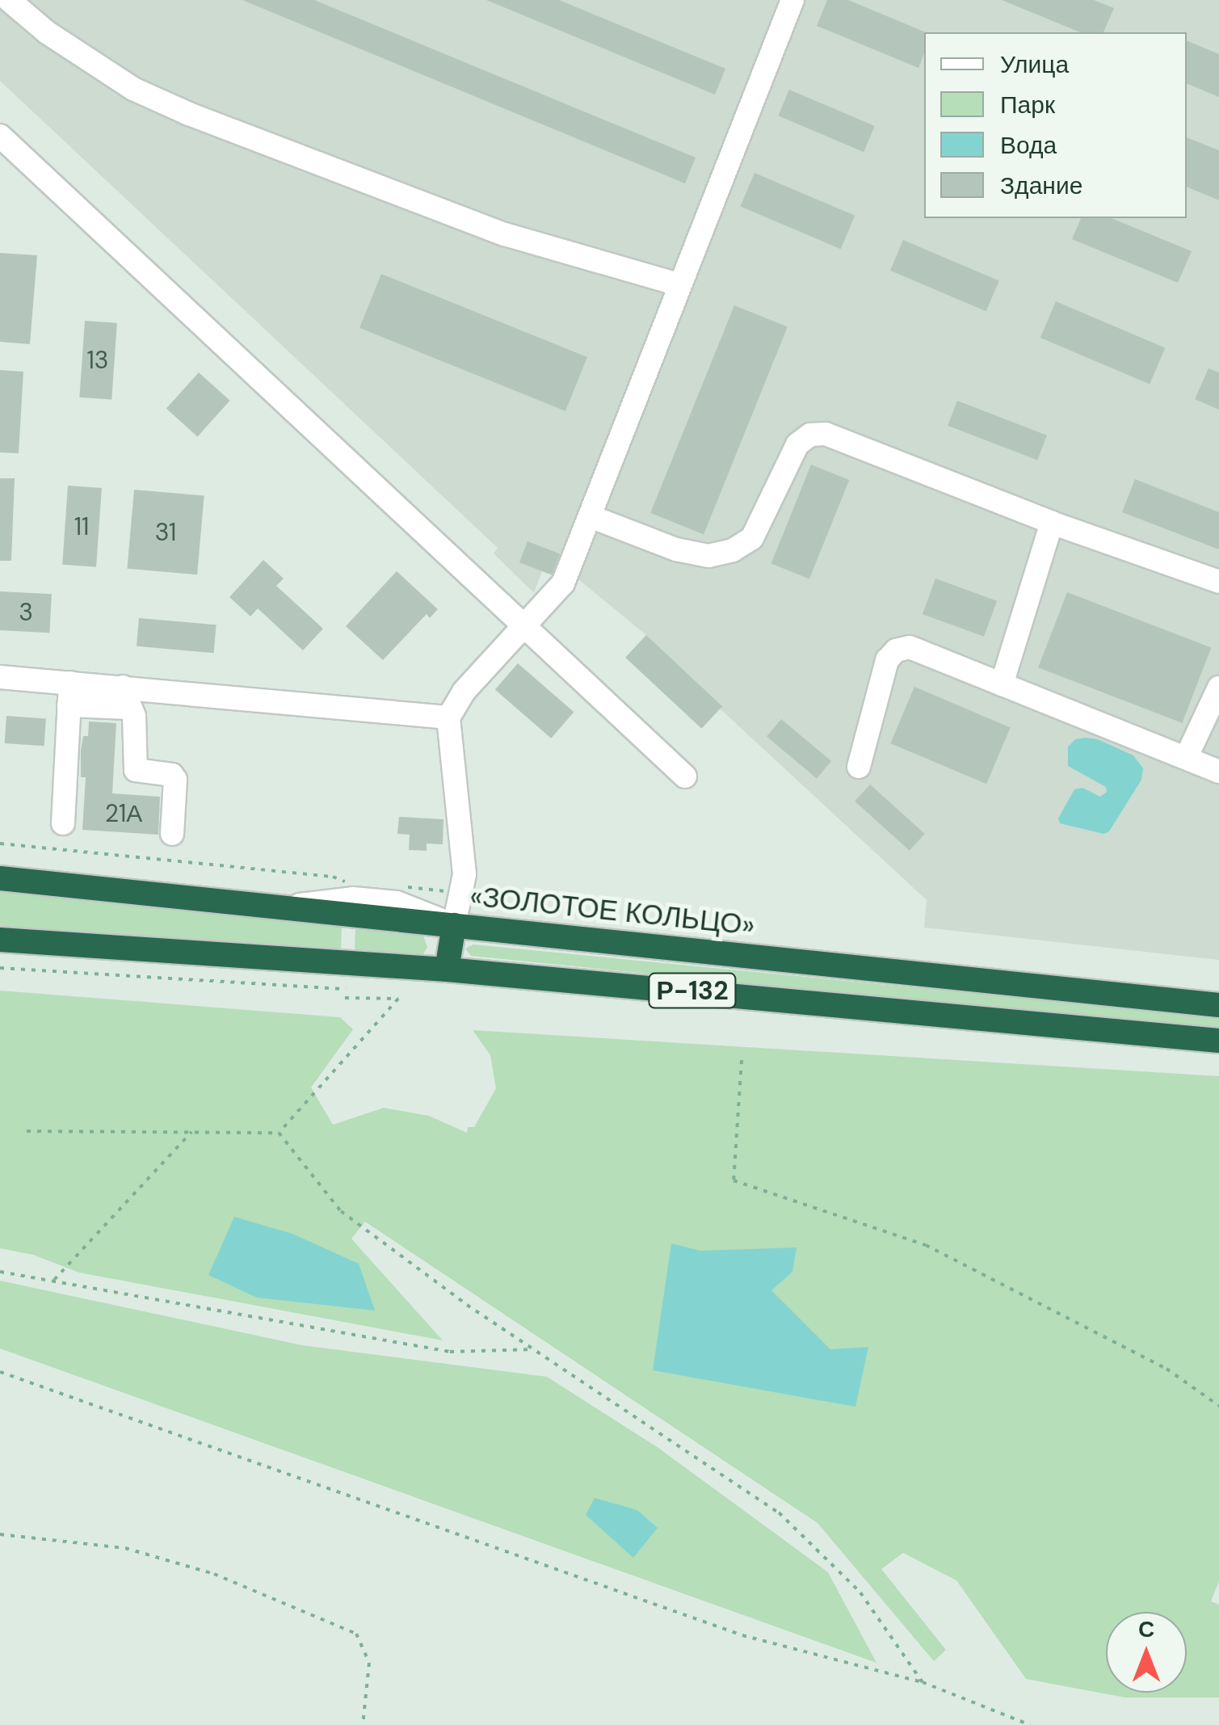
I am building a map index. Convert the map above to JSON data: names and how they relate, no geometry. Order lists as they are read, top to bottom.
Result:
{
  "streets": {
    "highway": ["«ЗОЛОТОЕ КОЛЬЦО»", "Р-132"]
  },
  "house_numbers": [
    "13",
    "11",
    "31",
    "3",
    "21А"
  ],
  "legend": [
    "Улица",
    "Парк",
    "Вода",
    "Здание"
  ],
  "north": "top"
}
